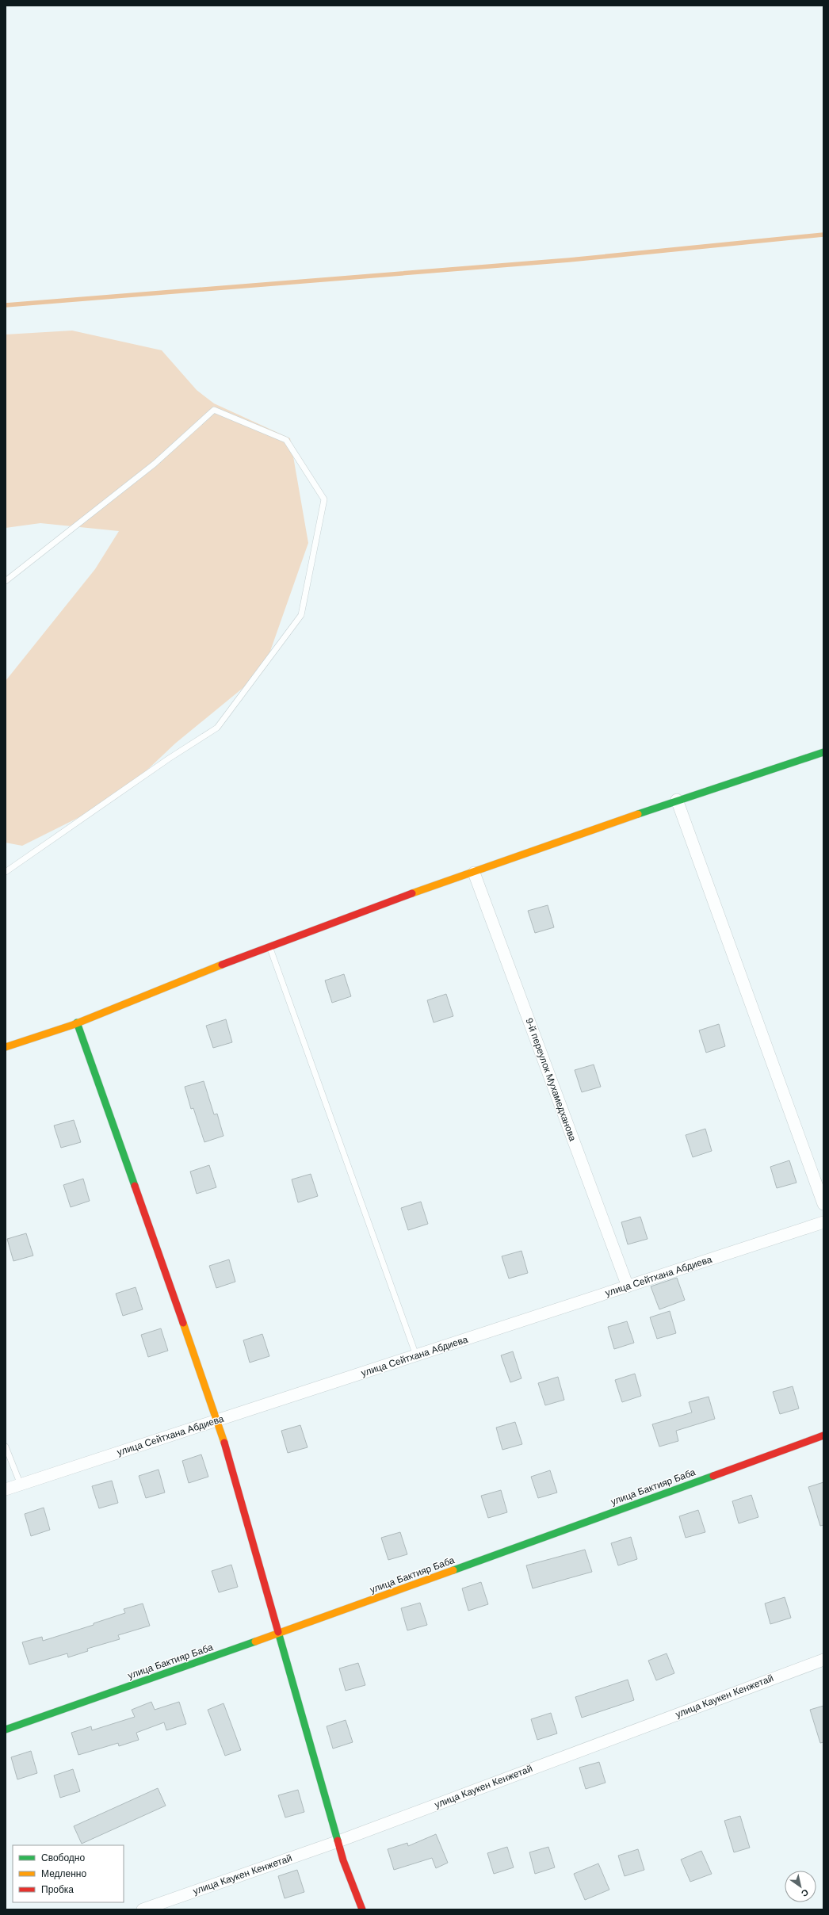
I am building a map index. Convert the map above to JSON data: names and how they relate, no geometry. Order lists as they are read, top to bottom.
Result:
{
  "streets": {
    "street": [
      "9-й переулок Мухамедханова",
      "улица Сейтхана Абдиева",
      "улица Бактияр Баба",
      "улица Каукен Кенжетай"
    ]
  },
  "crossings": [
    ["9-й переулок Мухамедханова", "улица Сейтхана Абдиева"]
  ],
  "legend": ["Свободно", "Медленно", "Пробка"],
  "north": "bottom right"
}
